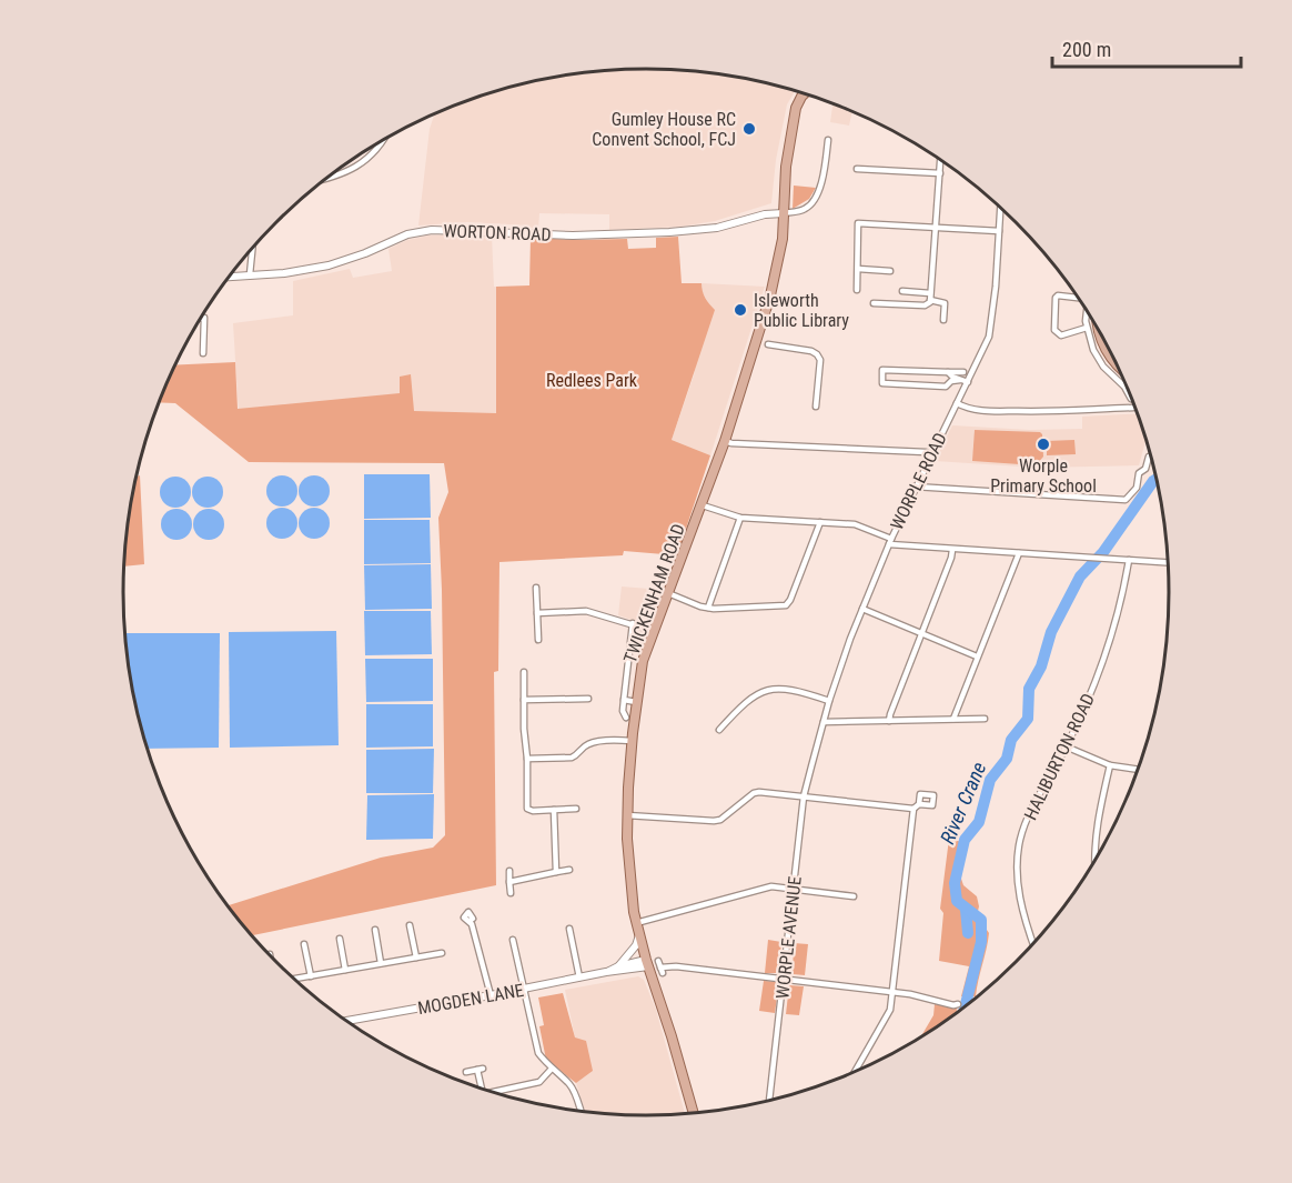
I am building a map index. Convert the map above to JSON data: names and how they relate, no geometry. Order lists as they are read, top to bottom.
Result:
{
  "streets": {
    "main road": ["TWICKENHAM ROAD"],
    "street": [
      "WORTON ROAD",
      "WORPLE ROAD",
      "HALIBURTON ROAD",
      "WORPLE AVENUE",
      "MOGDEN LANE"
    ]
  },
  "crossings": [
    ["WORTON ROAD", "TWICKENHAM ROAD"],
    ["WORPLE ROAD", "WORPLE AVENUE"],
    ["TWICKENHAM ROAD", "MOGDEN LANE"]
  ],
  "water": ["River Crane"],
  "parks": ["Redlees Park"],
  "places": ["Gumley House RC Convent School, FCJ", "Isleworth Public Library", "Worple Primary School"],
  "scale_bar": "200 m"
}
